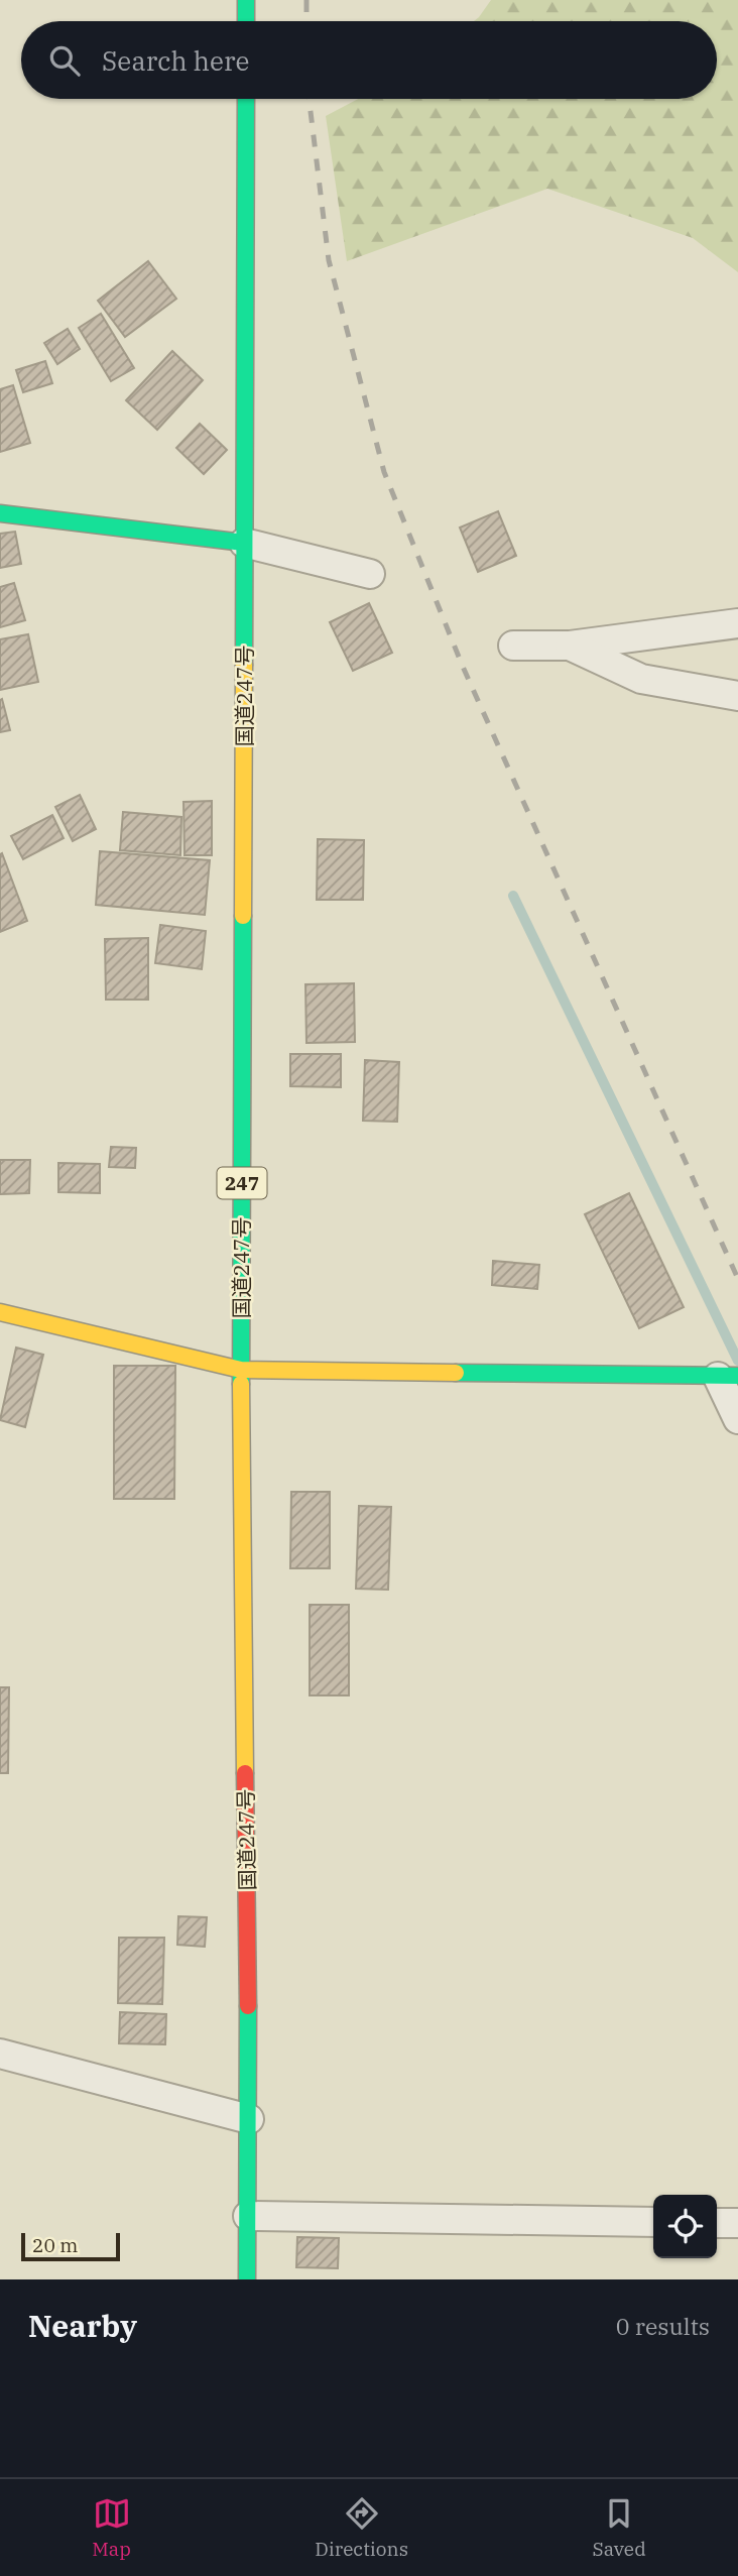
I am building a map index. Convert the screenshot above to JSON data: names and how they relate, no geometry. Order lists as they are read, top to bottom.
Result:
{
  "streets": {
    "main road": ["国道247号", "247"]
  },
  "scale_bar": "20 m",
  "page": {
    "search": "Search here",
    "scale": "20 m",
    "heading": ["Nearby", "0 results"],
    "nav": ["Map", "Directions", "Saved"]
  }
}
